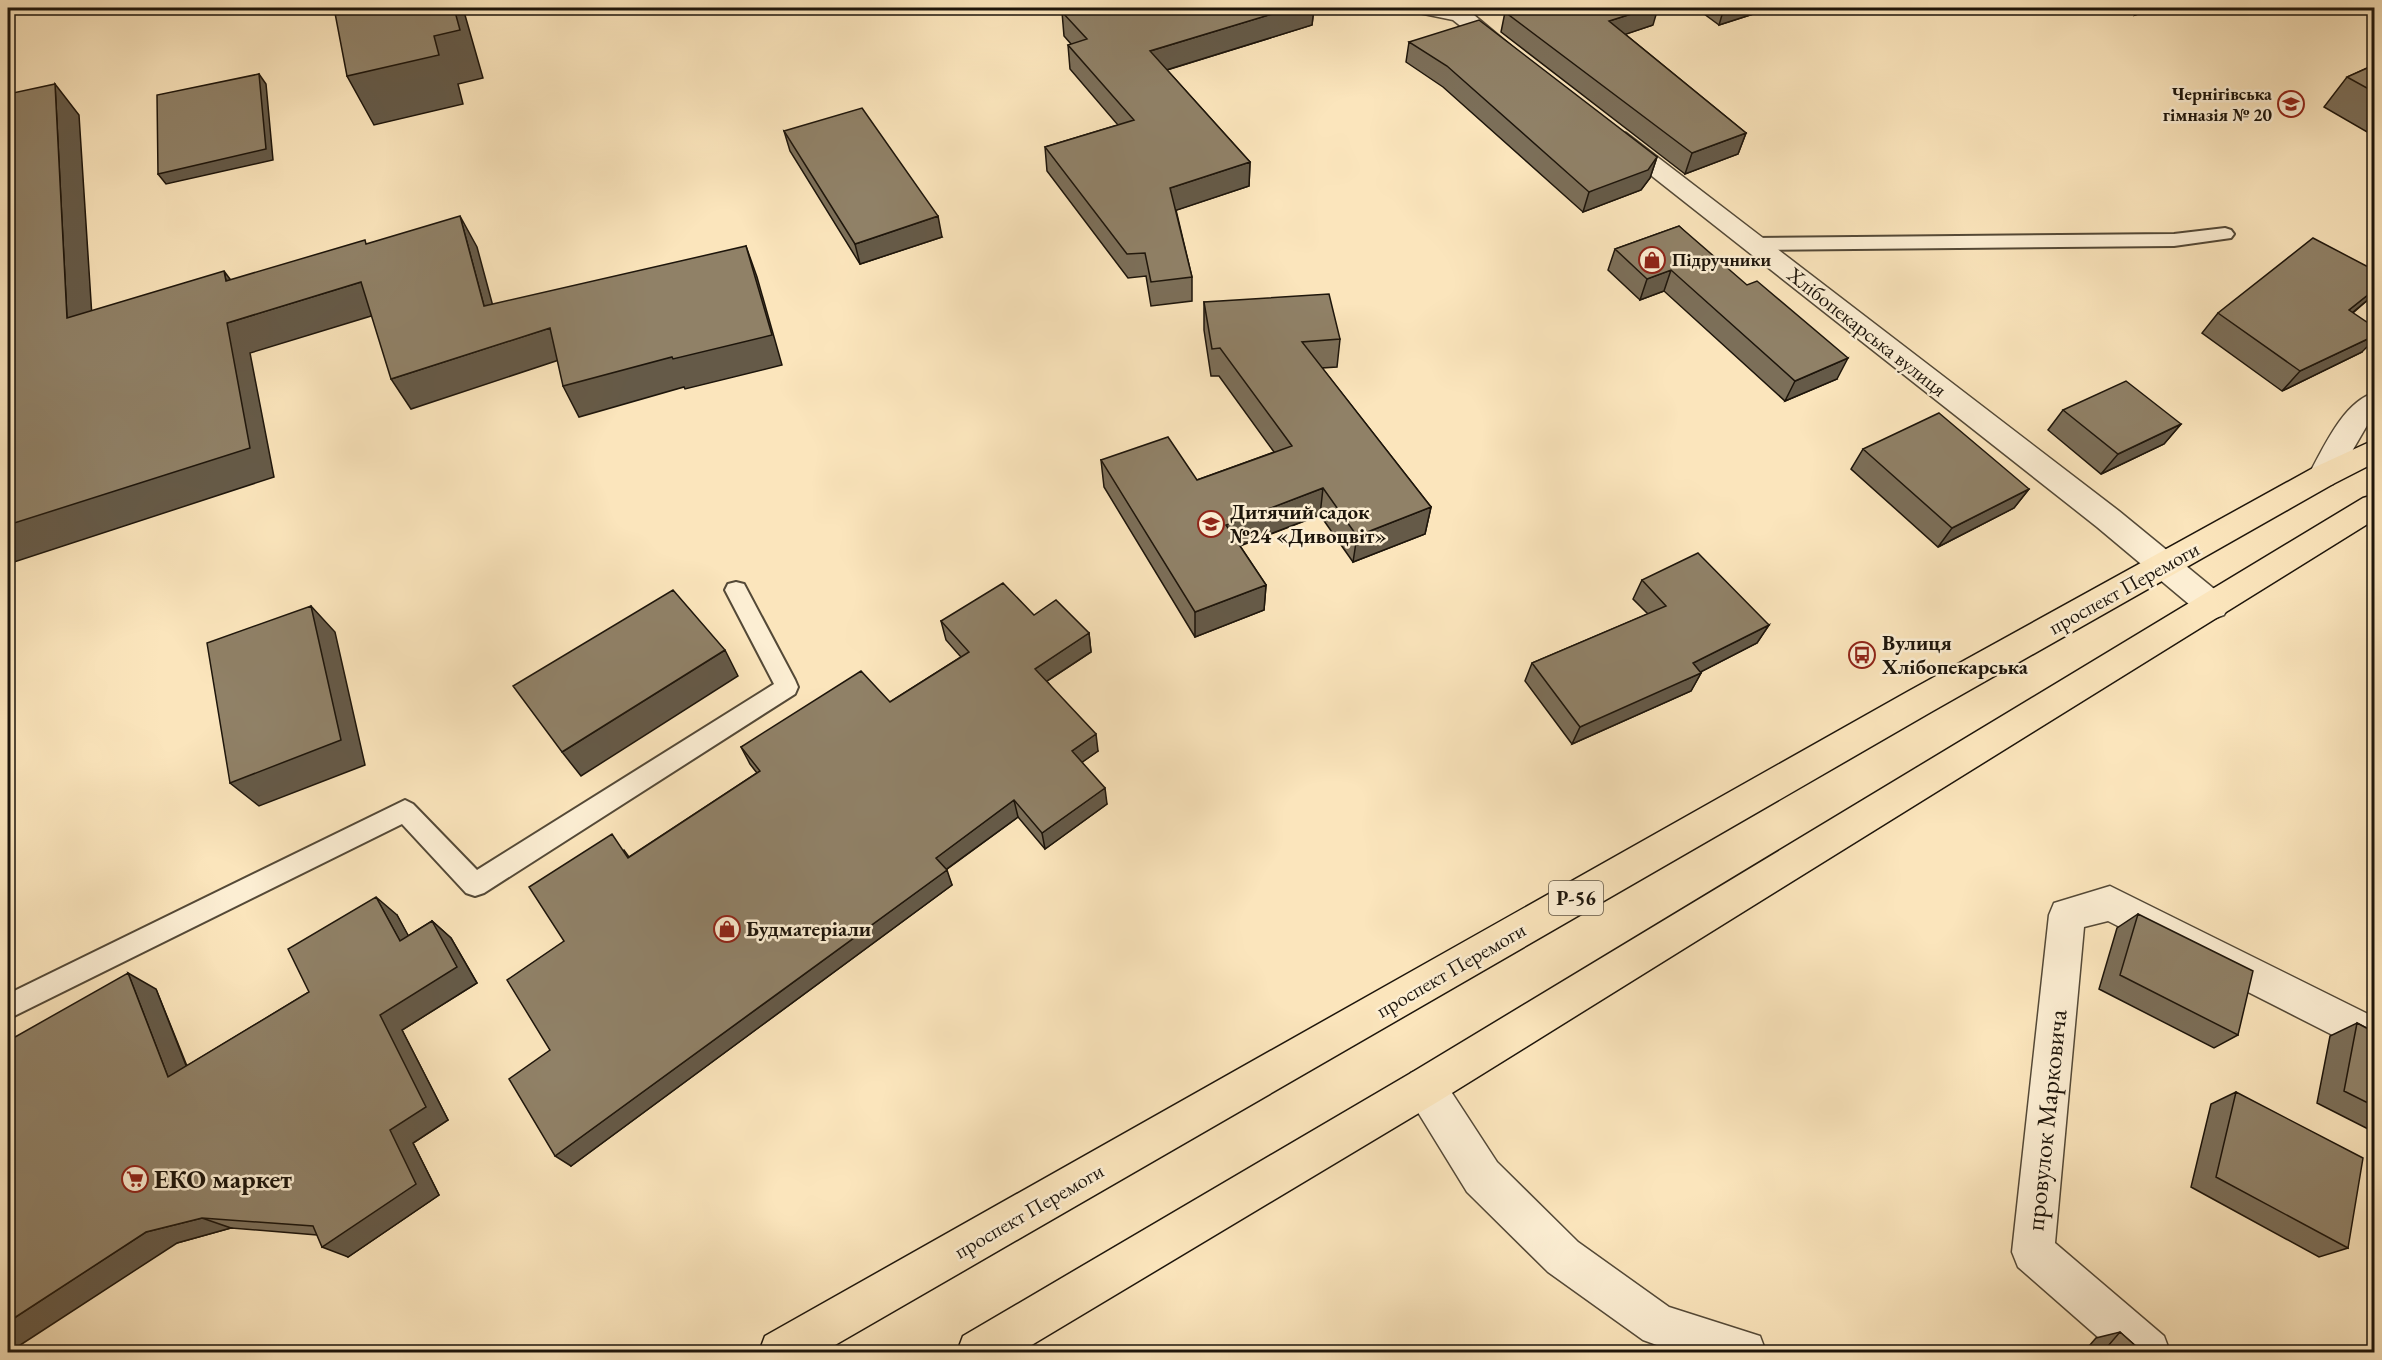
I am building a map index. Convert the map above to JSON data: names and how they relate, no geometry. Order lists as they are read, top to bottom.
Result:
{
  "streets": {
    "main road": ["проспект Перемоги", "Р-56"],
    "street": ["Хлібопекарська вулиця", "провулок Марковича"]
  },
  "crossings": [
    ["Хлібопекарська вулиця", "проспект Перемоги"]
  ],
  "places": {
    "school or university": ["Чернігівська гімназія № 20", "Дитячий садок №24 «Дивоцвіт»"],
    "shop": ["Підручники", "Будматеріали"],
    "bus stop": ["Вулиця Хлібопекарська"],
    "supermarket": ["ЕКО маркет"]
  }
}
